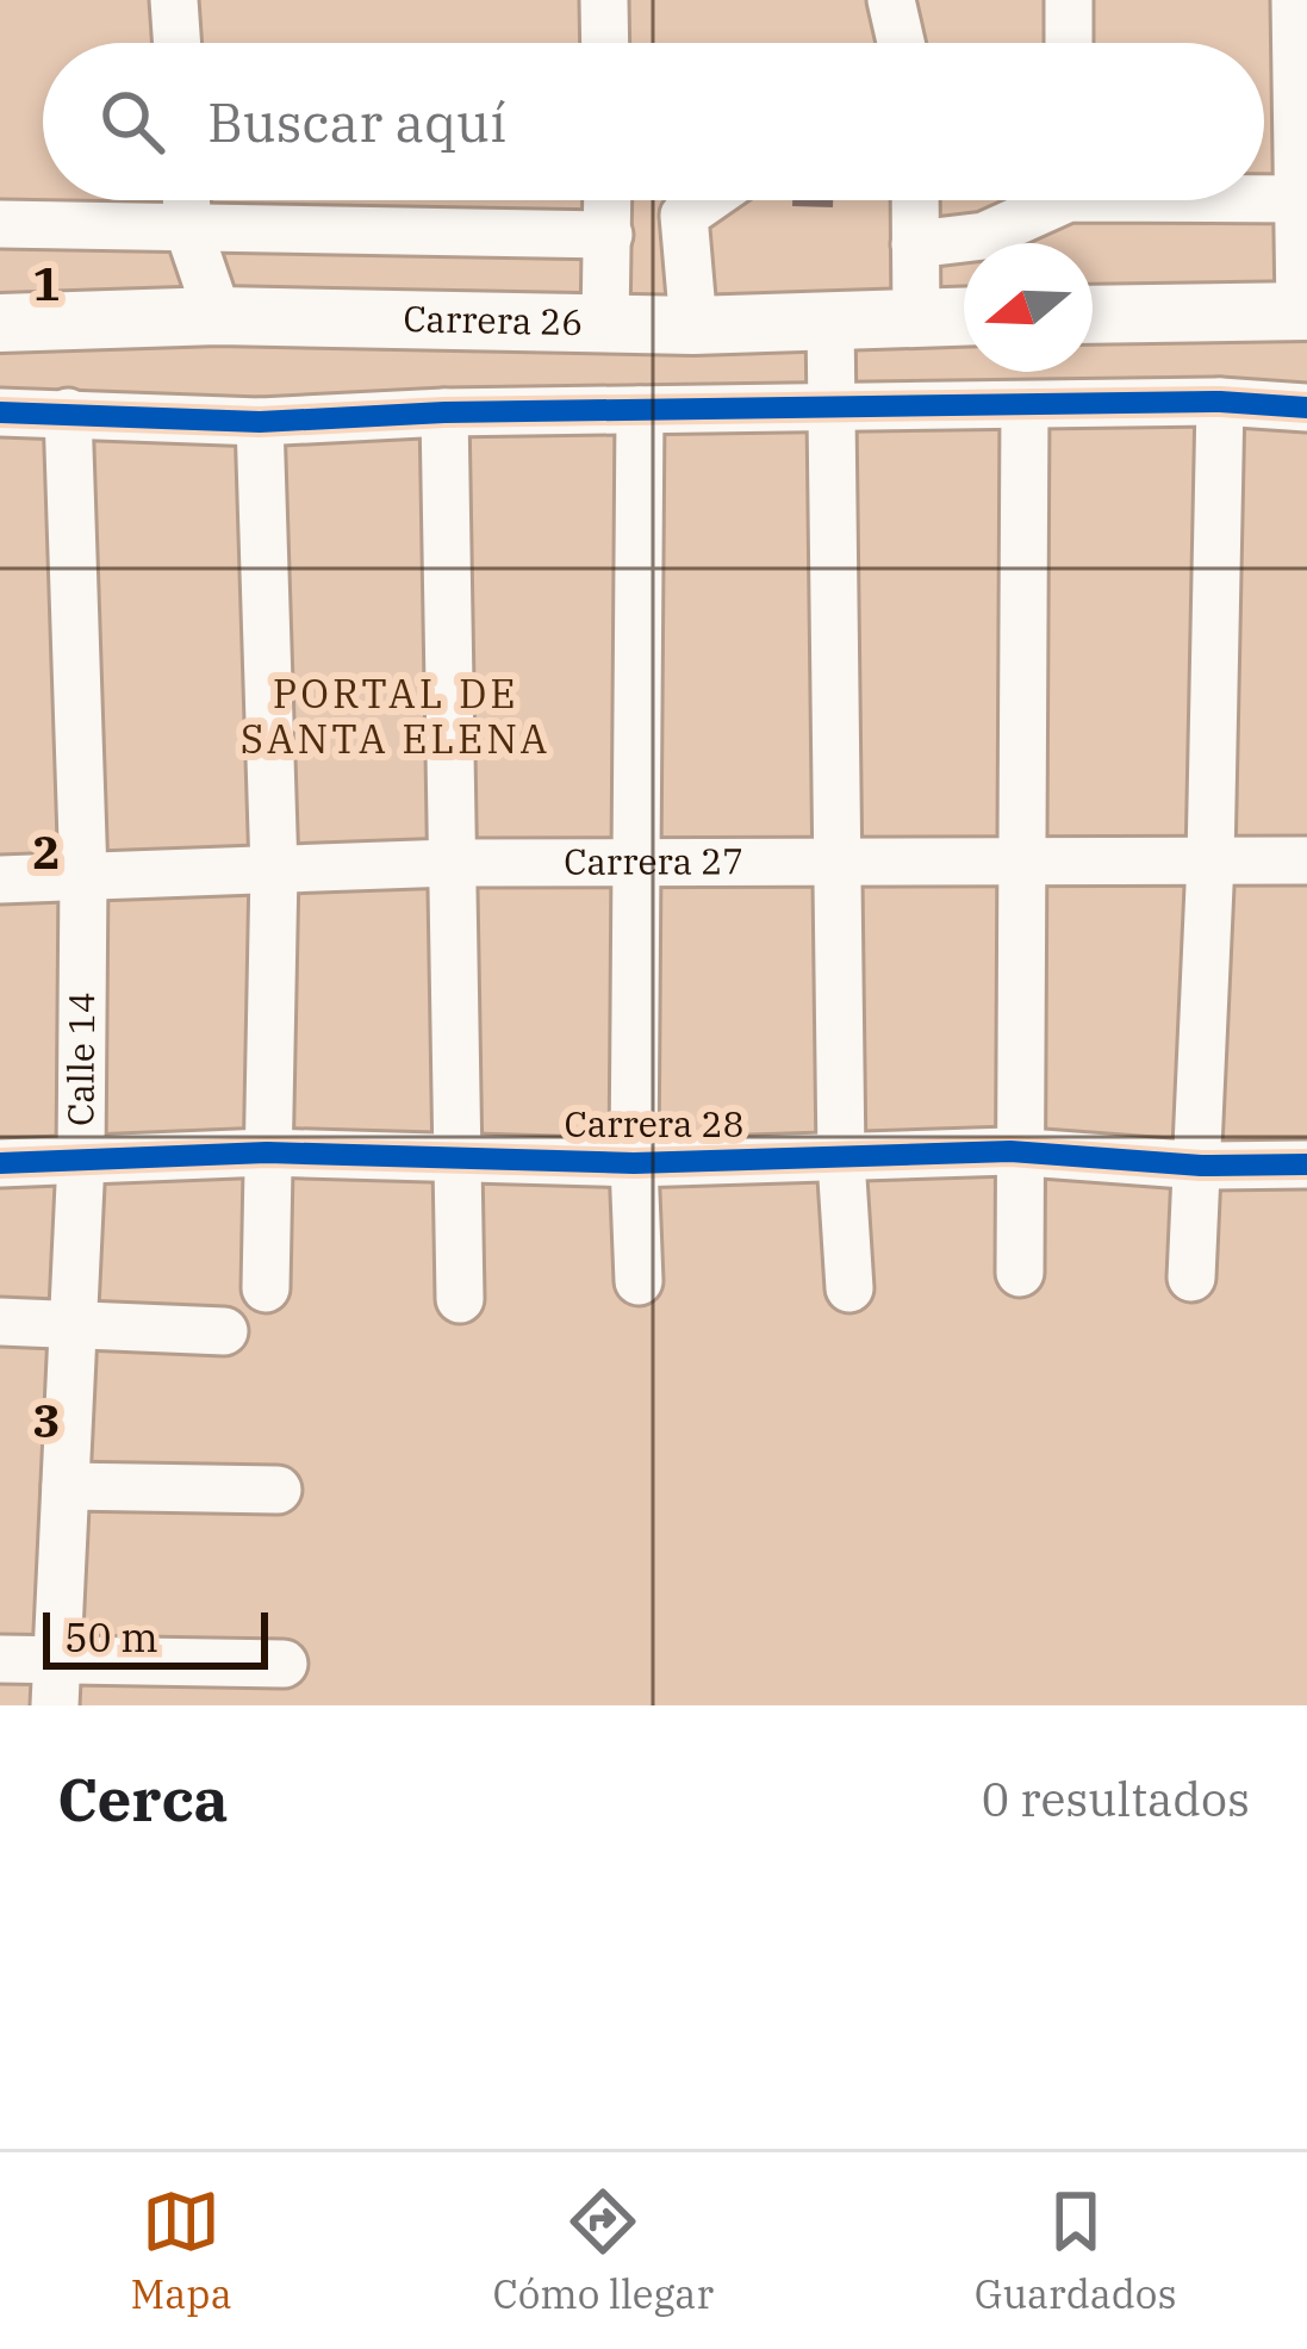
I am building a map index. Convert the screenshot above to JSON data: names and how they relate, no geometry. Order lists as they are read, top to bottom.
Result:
{
  "streets": {
    "main road": ["Carrera 26"],
    "street": ["Carrera 27", "Calle 14", "Carrera 28"]
  },
  "crossings": [
    ["Carrera 27", "Calle 14"],
    ["Calle 14", "Carrera 28"]
  ],
  "districts": ["PORTAL DE SANTA ELENA"],
  "scale_bar": "50 m",
  "north": "left",
  "page": {
    "search": "Buscar aquí",
    "scale": "50 m",
    "heading": ["Cerca", "0 resultados"],
    "nav": ["Mapa", "Cómo llegar", "Guardados"]
  },
  "grid": {
    "rows": ["1", "2", "3"]
  }
}
